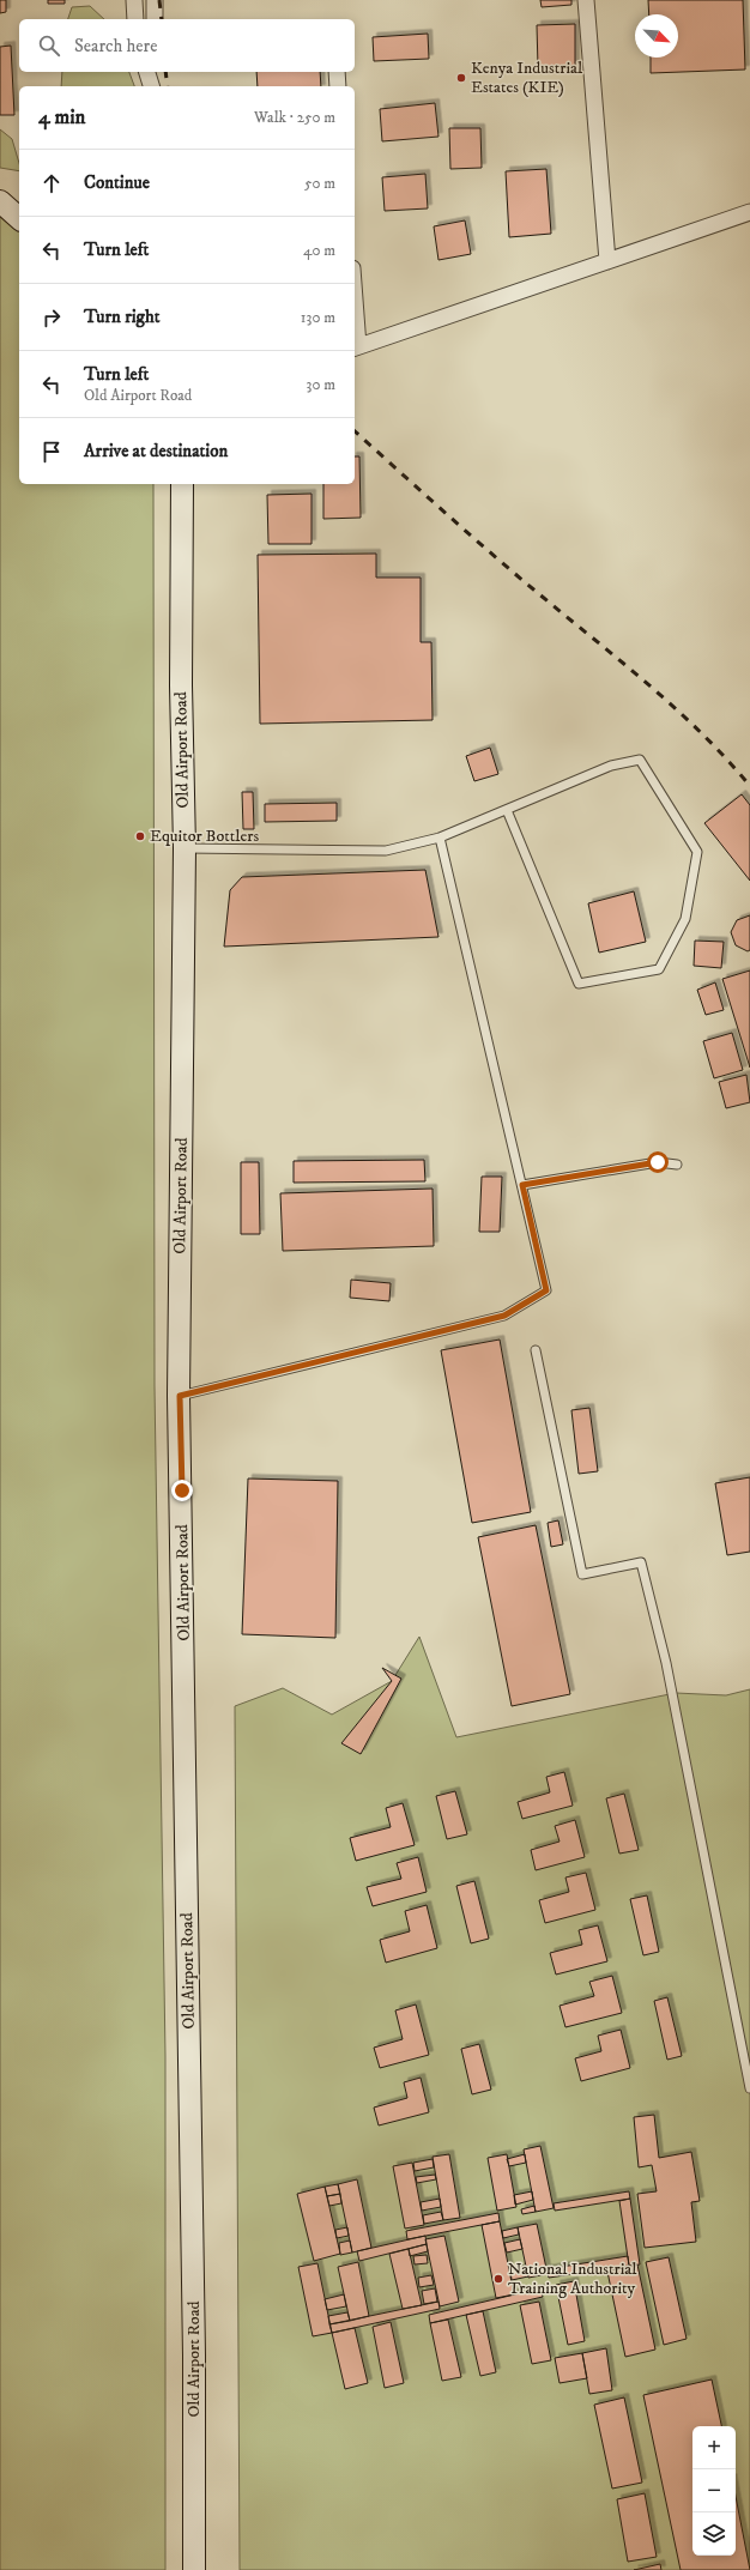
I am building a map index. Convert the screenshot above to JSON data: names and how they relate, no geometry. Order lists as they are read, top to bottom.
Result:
{
  "streets": {
    "main road": ["Old Airport Road"]
  },
  "places": ["Kenya Industrial Estates (KIE)", "Equitor Bottlers", "National Industrial Training Authority"],
  "north": "bottom right",
  "page": {
    "search": "Search here",
    "heading": ["4 min", "Walk · 250 m"],
    "list": [
      ["Continue", "50 m"],
      ["Turn left", "40 m"],
      ["Turn right", "130 m"],
      ["Turn left", "Old Airport Road", "30 m"],
      "Arrive at destination"
    ],
    "map_buttons": ["+", "−"]
  }
}
